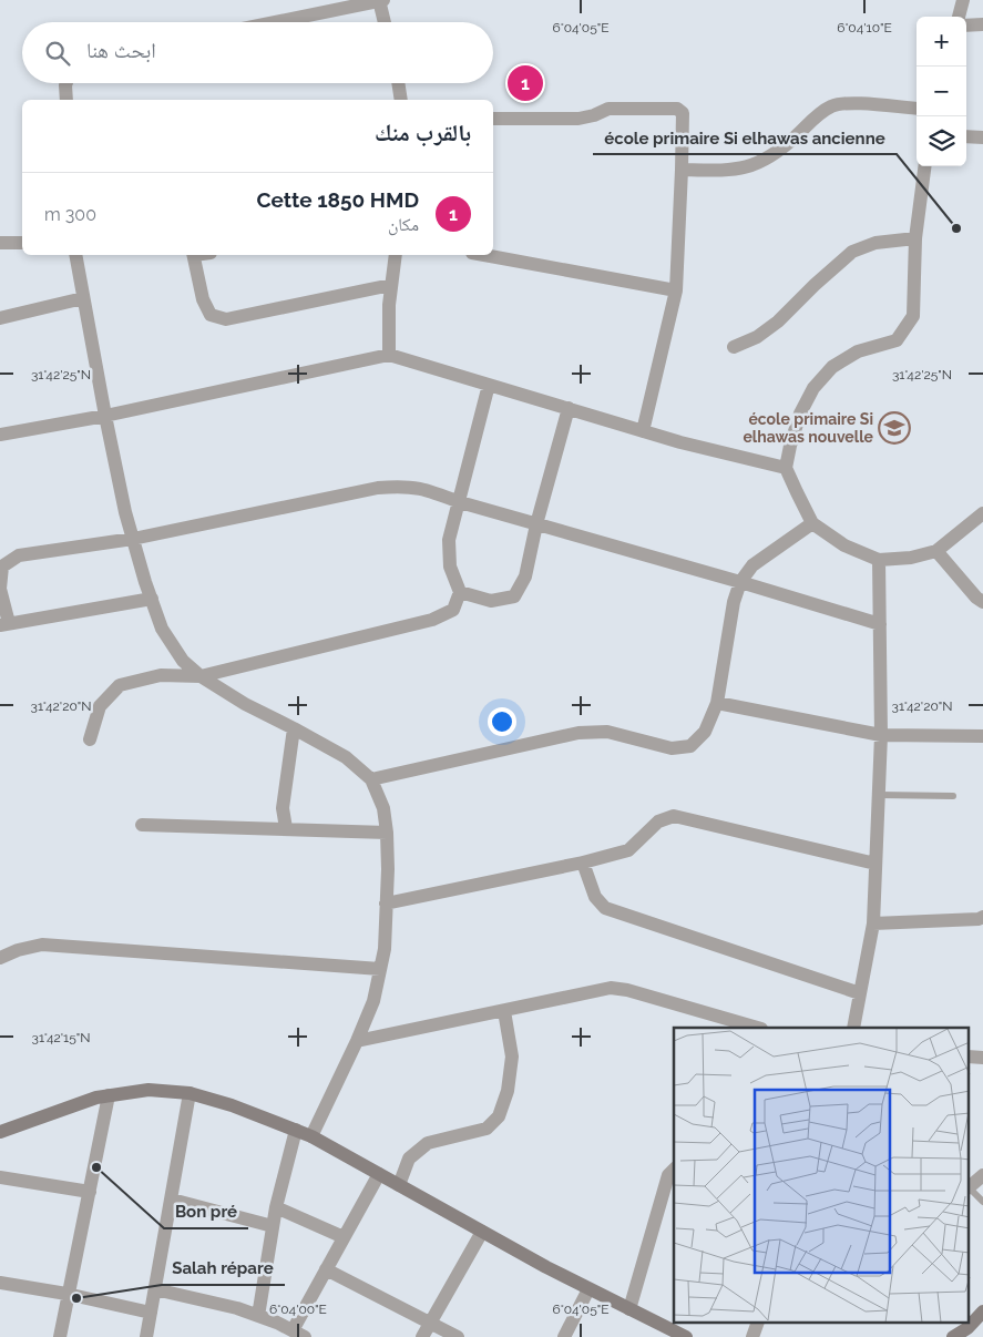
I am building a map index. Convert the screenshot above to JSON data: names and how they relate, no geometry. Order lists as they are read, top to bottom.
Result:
{
  "places": {
    "other": ["école primaire Si elhawas ancienne", "Bon pré", "Salah répare"],
    "school or university": ["école primaire Si elhawas nouvelle"]
  },
  "page": {
    "map_buttons": ["+", "−"],
    "search": "ابحث هنا",
    "pins": "1",
    "heading": "بالقرب منك",
    "list": [
      {
        "mark": "1",
        "name": "Cette 1850 HMD",
        "note": "مكان",
        "value": "300 m"
      }
    ]
  },
  "coordinates": [
    "6°04'05\"E",
    "6°04'10\"E",
    "31°42'25\"N",
    "31°42'20\"N",
    "31°42'15\"N",
    "6°04'00\"E"
  ]
}
